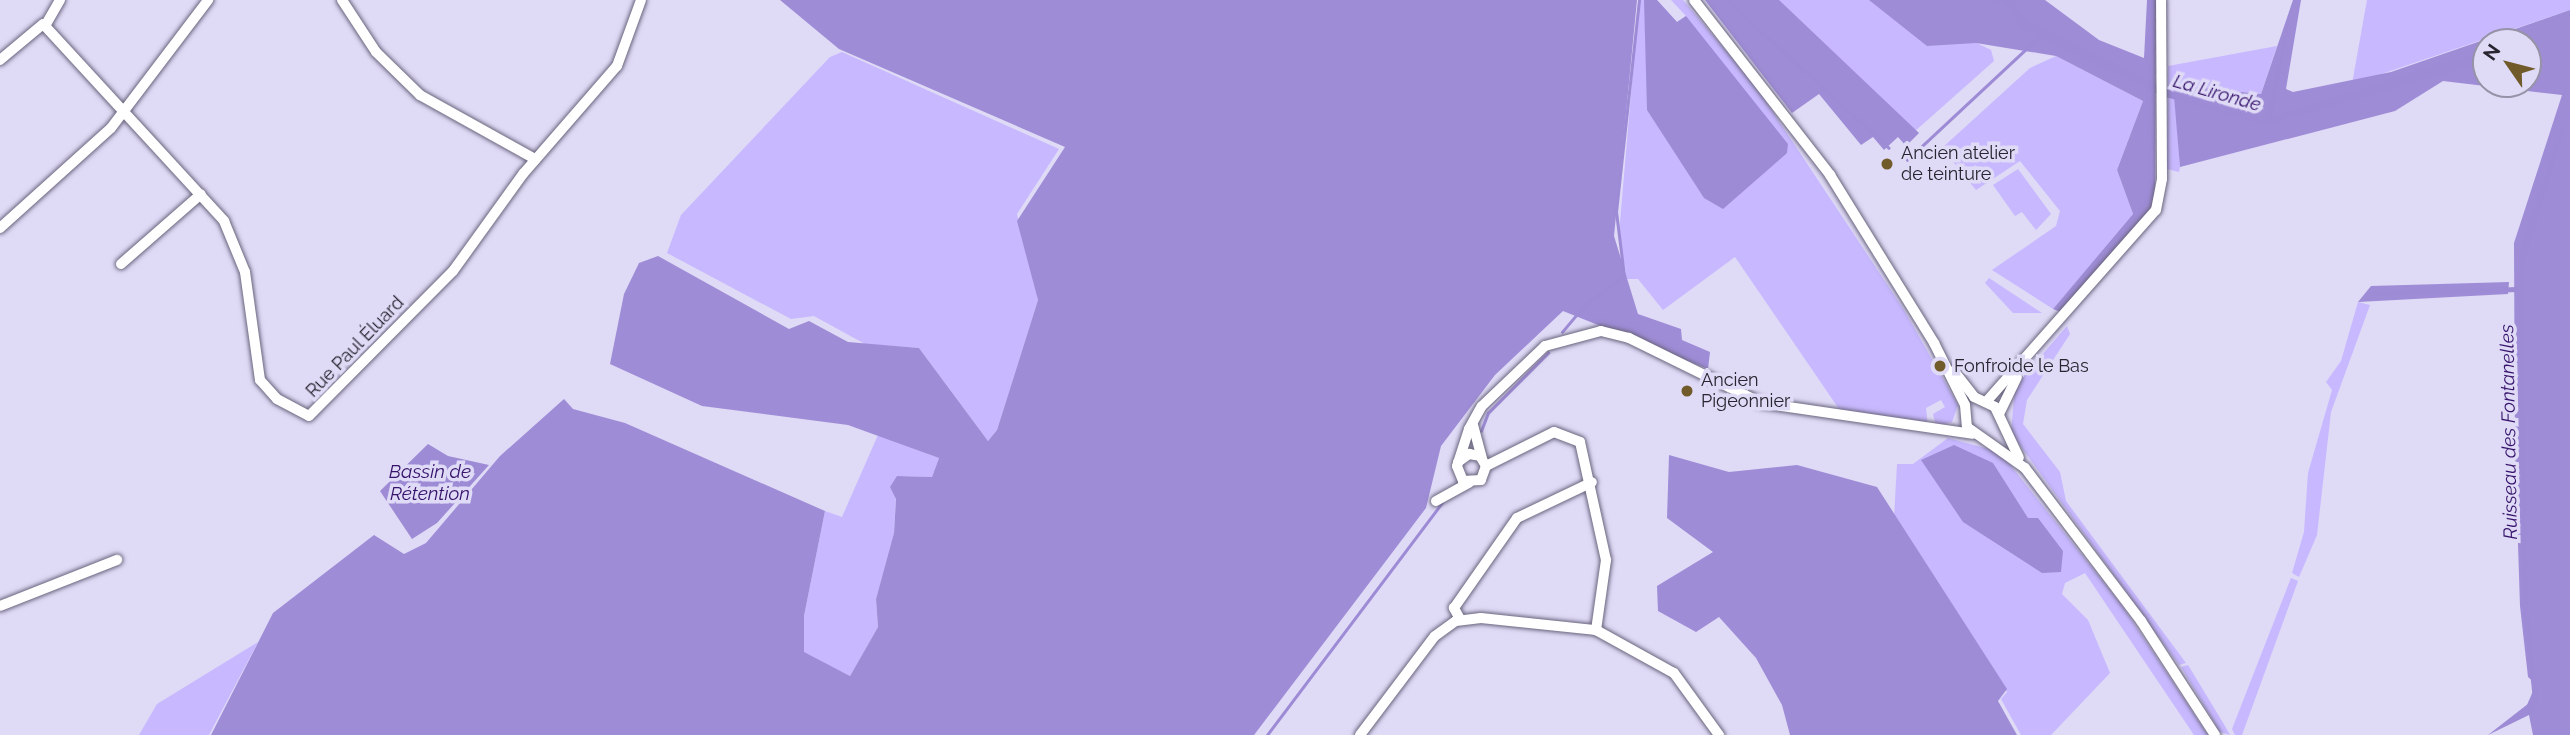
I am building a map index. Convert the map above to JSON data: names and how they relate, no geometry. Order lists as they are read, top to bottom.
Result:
{
  "streets": {
    "street": ["Rue Paul Éluard"]
  },
  "water": ["La Lironde", "Ruisseau des Fontanelles", "Bassin de Rétention"],
  "places": ["Ancien atelier de teinture", "Fonfroide le Bas", "Ancien Pigeonnier"],
  "north": "top left"
}
